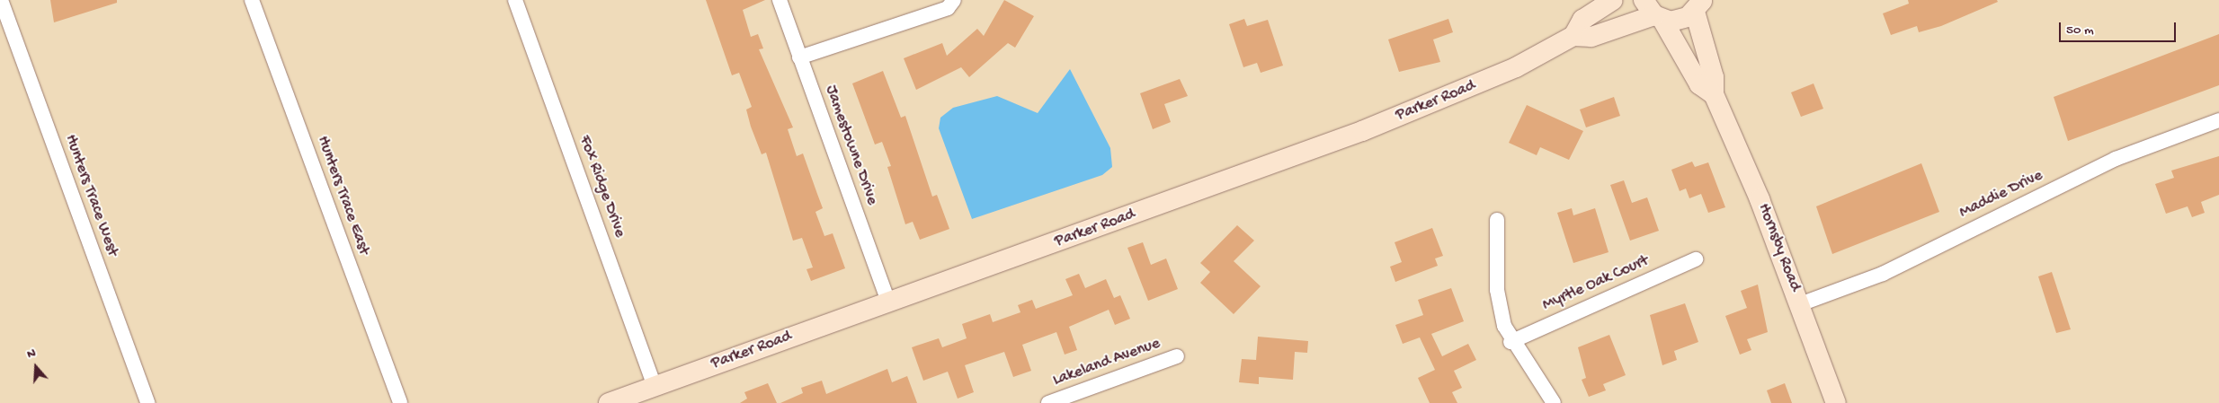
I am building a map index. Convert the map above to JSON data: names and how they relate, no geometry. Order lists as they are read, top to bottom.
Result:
{
  "streets": {
    "street": [
      "Parker Road",
      "Jamestowne Drive",
      "Fox Ridge Drive",
      "Maddie Drive",
      "Hunters Trace West",
      "Hunters Trace East",
      "Hornsby Road",
      "Myrtle Oak Court",
      "Lakeland Avenue"
    ]
  },
  "crossings": [
    ["Parker Road", "Jamestowne Drive"],
    ["Parker Road", "Fox Ridge Drive"],
    ["Parker Road", "Hornsby Road"],
    ["Maddie Drive", "Hornsby Road"]
  ],
  "scale_bar": "50 m",
  "north": "top"
}
